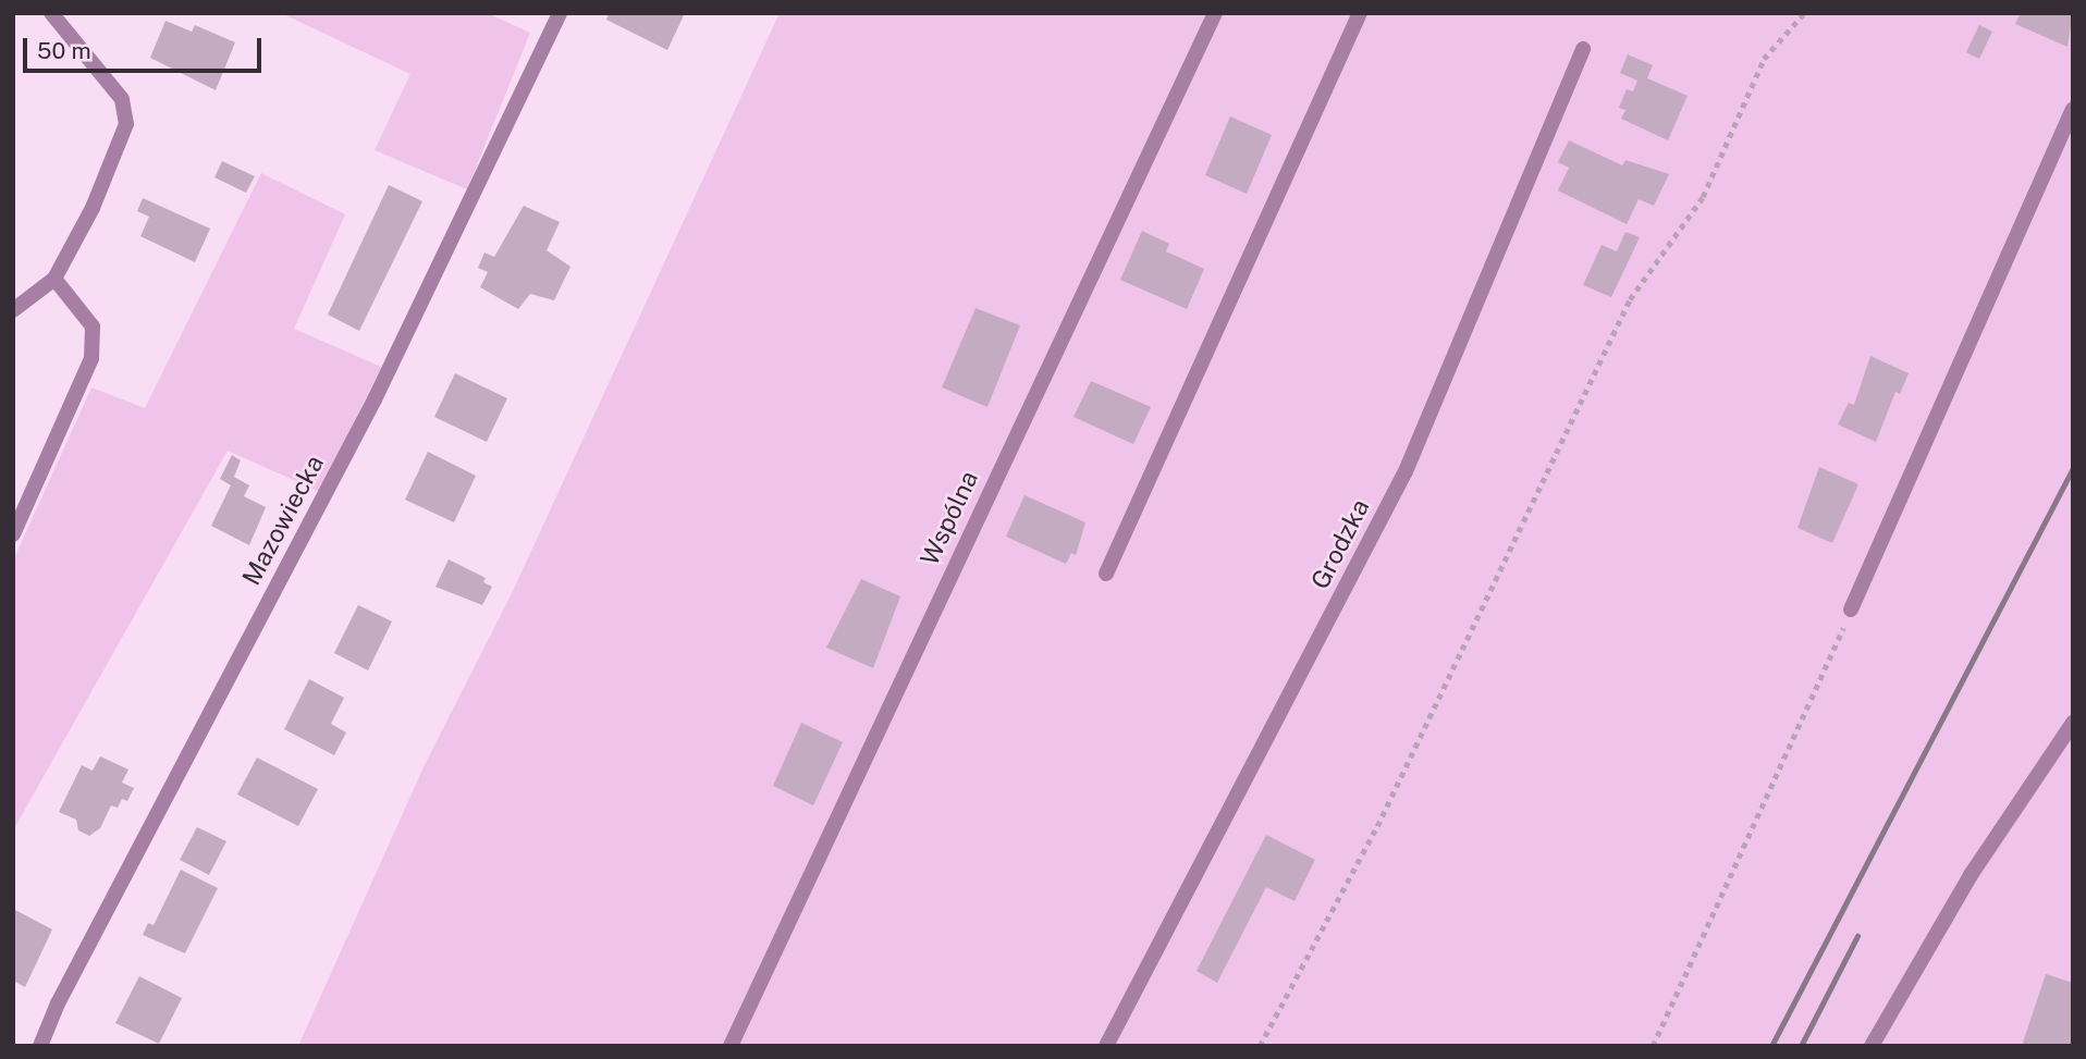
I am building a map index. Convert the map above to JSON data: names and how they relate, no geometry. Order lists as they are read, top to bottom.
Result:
{
  "streets": {
    "street": ["Wspólna", "Mazowiecka", "Grodzka"]
  },
  "scale_bar": "50 m"
}
